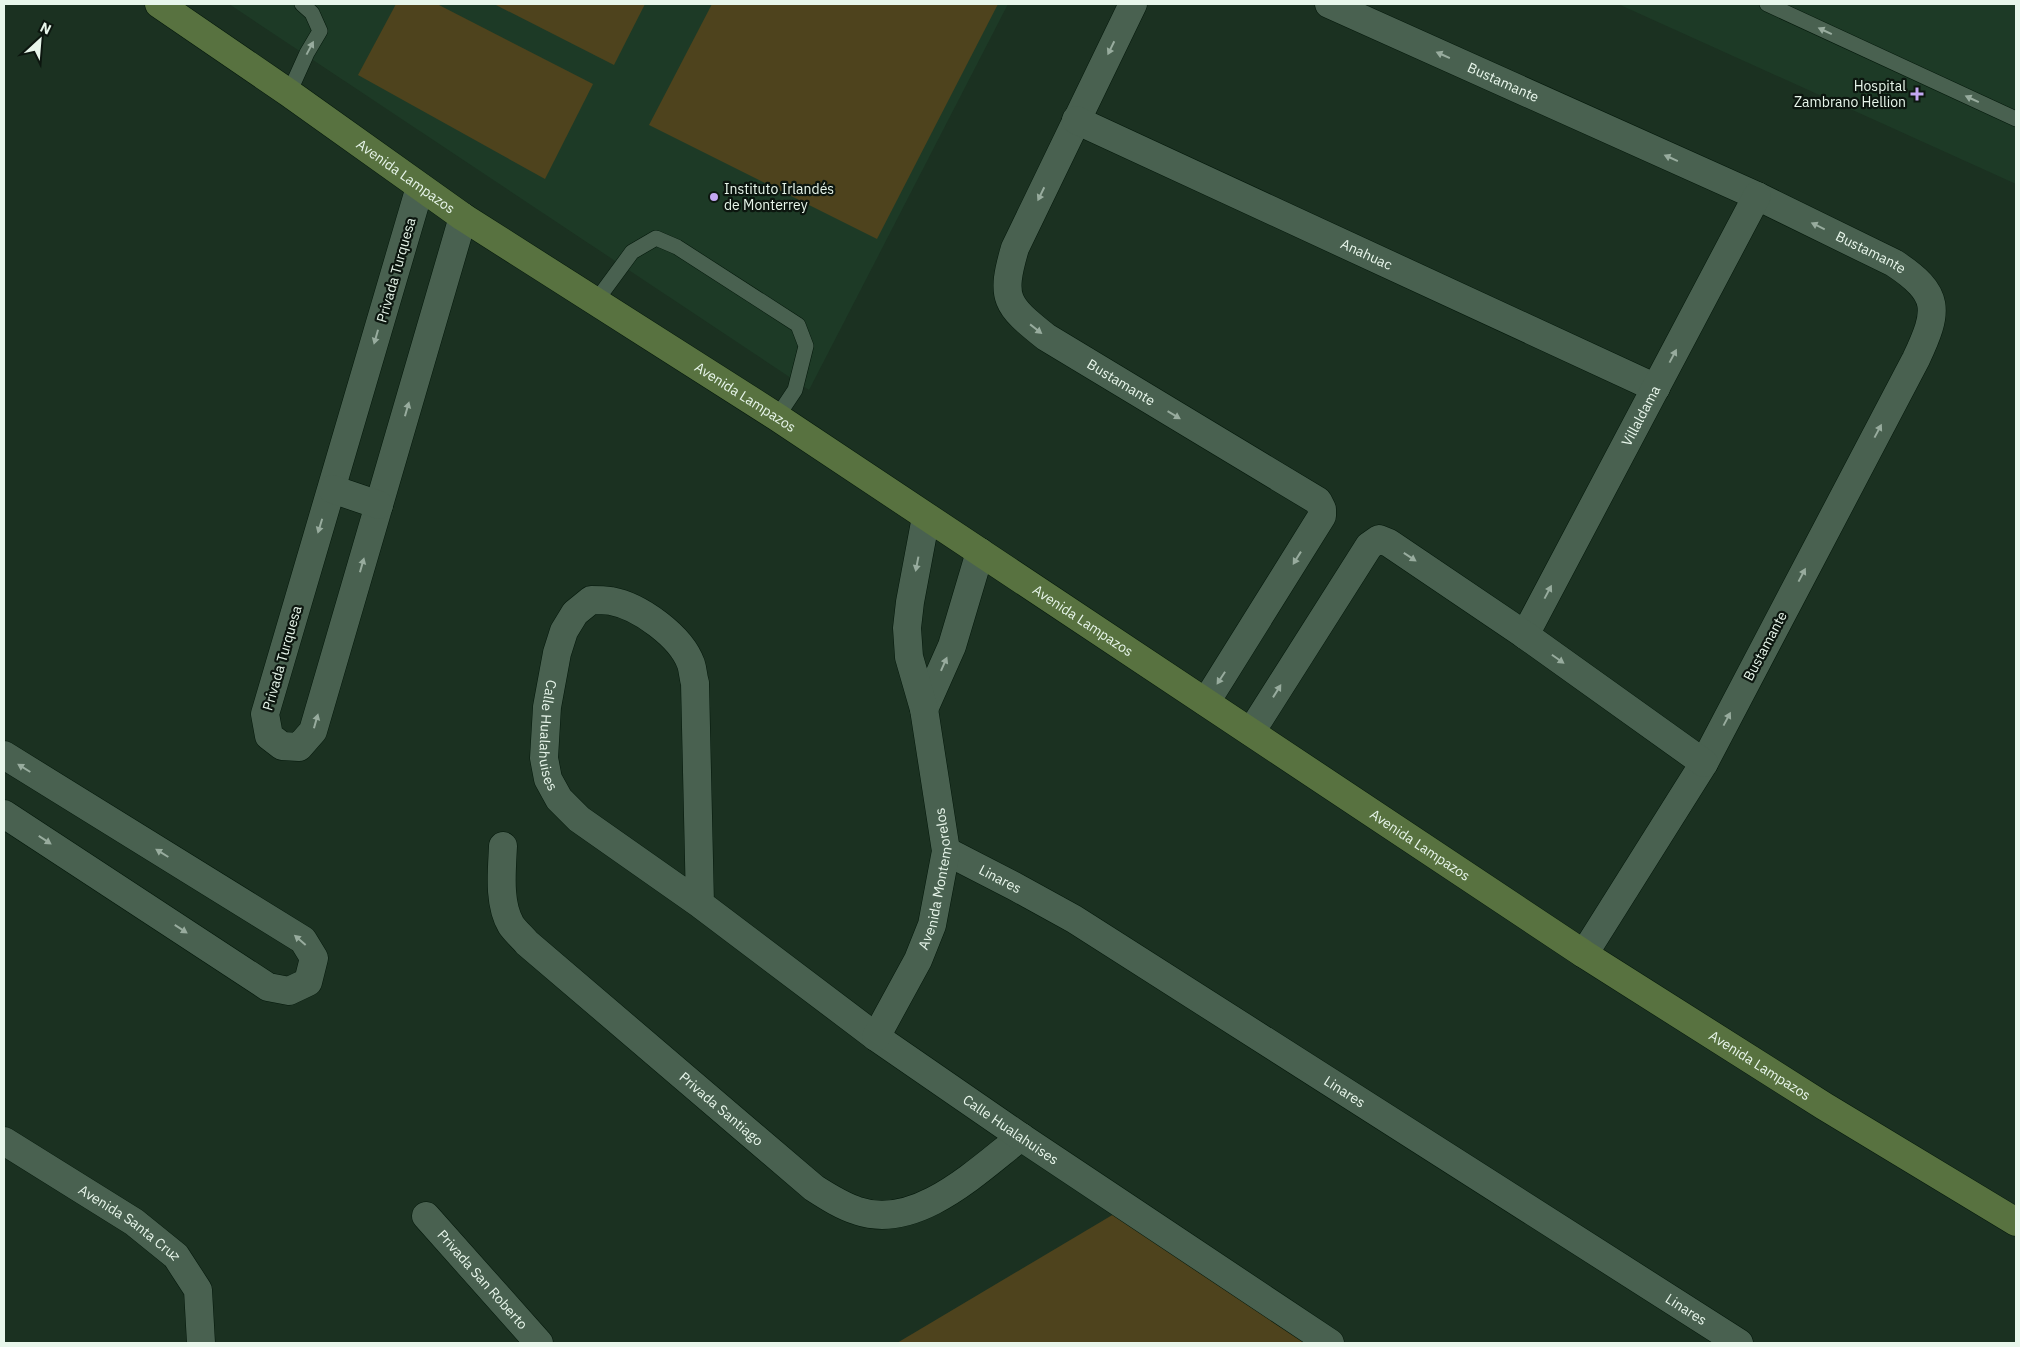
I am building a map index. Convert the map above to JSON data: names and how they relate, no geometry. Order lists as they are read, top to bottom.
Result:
{
  "streets": {
    "street": [
      "Bustamante",
      "Avenida Lampazos",
      "Anahuac",
      "Privada Turquesa",
      "Villaldama",
      "Calle Hualahuises",
      "Avenida Montemorelos",
      "Linares",
      "Privada Santiago",
      "Avenida Santa Cruz",
      "Privada San Roberto"
    ]
  },
  "crossings": [
    ["Bustamante", "Avenida Lampazos"],
    ["Bustamante", "Anahuac"],
    ["Bustamante", "Villaldama"],
    ["Avenida Lampazos", "Privada Turquesa"],
    ["Avenida Lampazos", "Avenida Montemorelos"],
    ["Anahuac", "Villaldama"],
    ["Calle Hualahuises", "Avenida Montemorelos"],
    ["Calle Hualahuises", "Privada Santiago"],
    ["Avenida Montemorelos", "Linares"]
  ],
  "one_way": ["Villaldama"],
  "places": {
    "health": ["Hospital Zambrano Hellion"],
    "other": ["Instituto Irlandés de Monterrey"]
  },
  "north": "top right"
}
